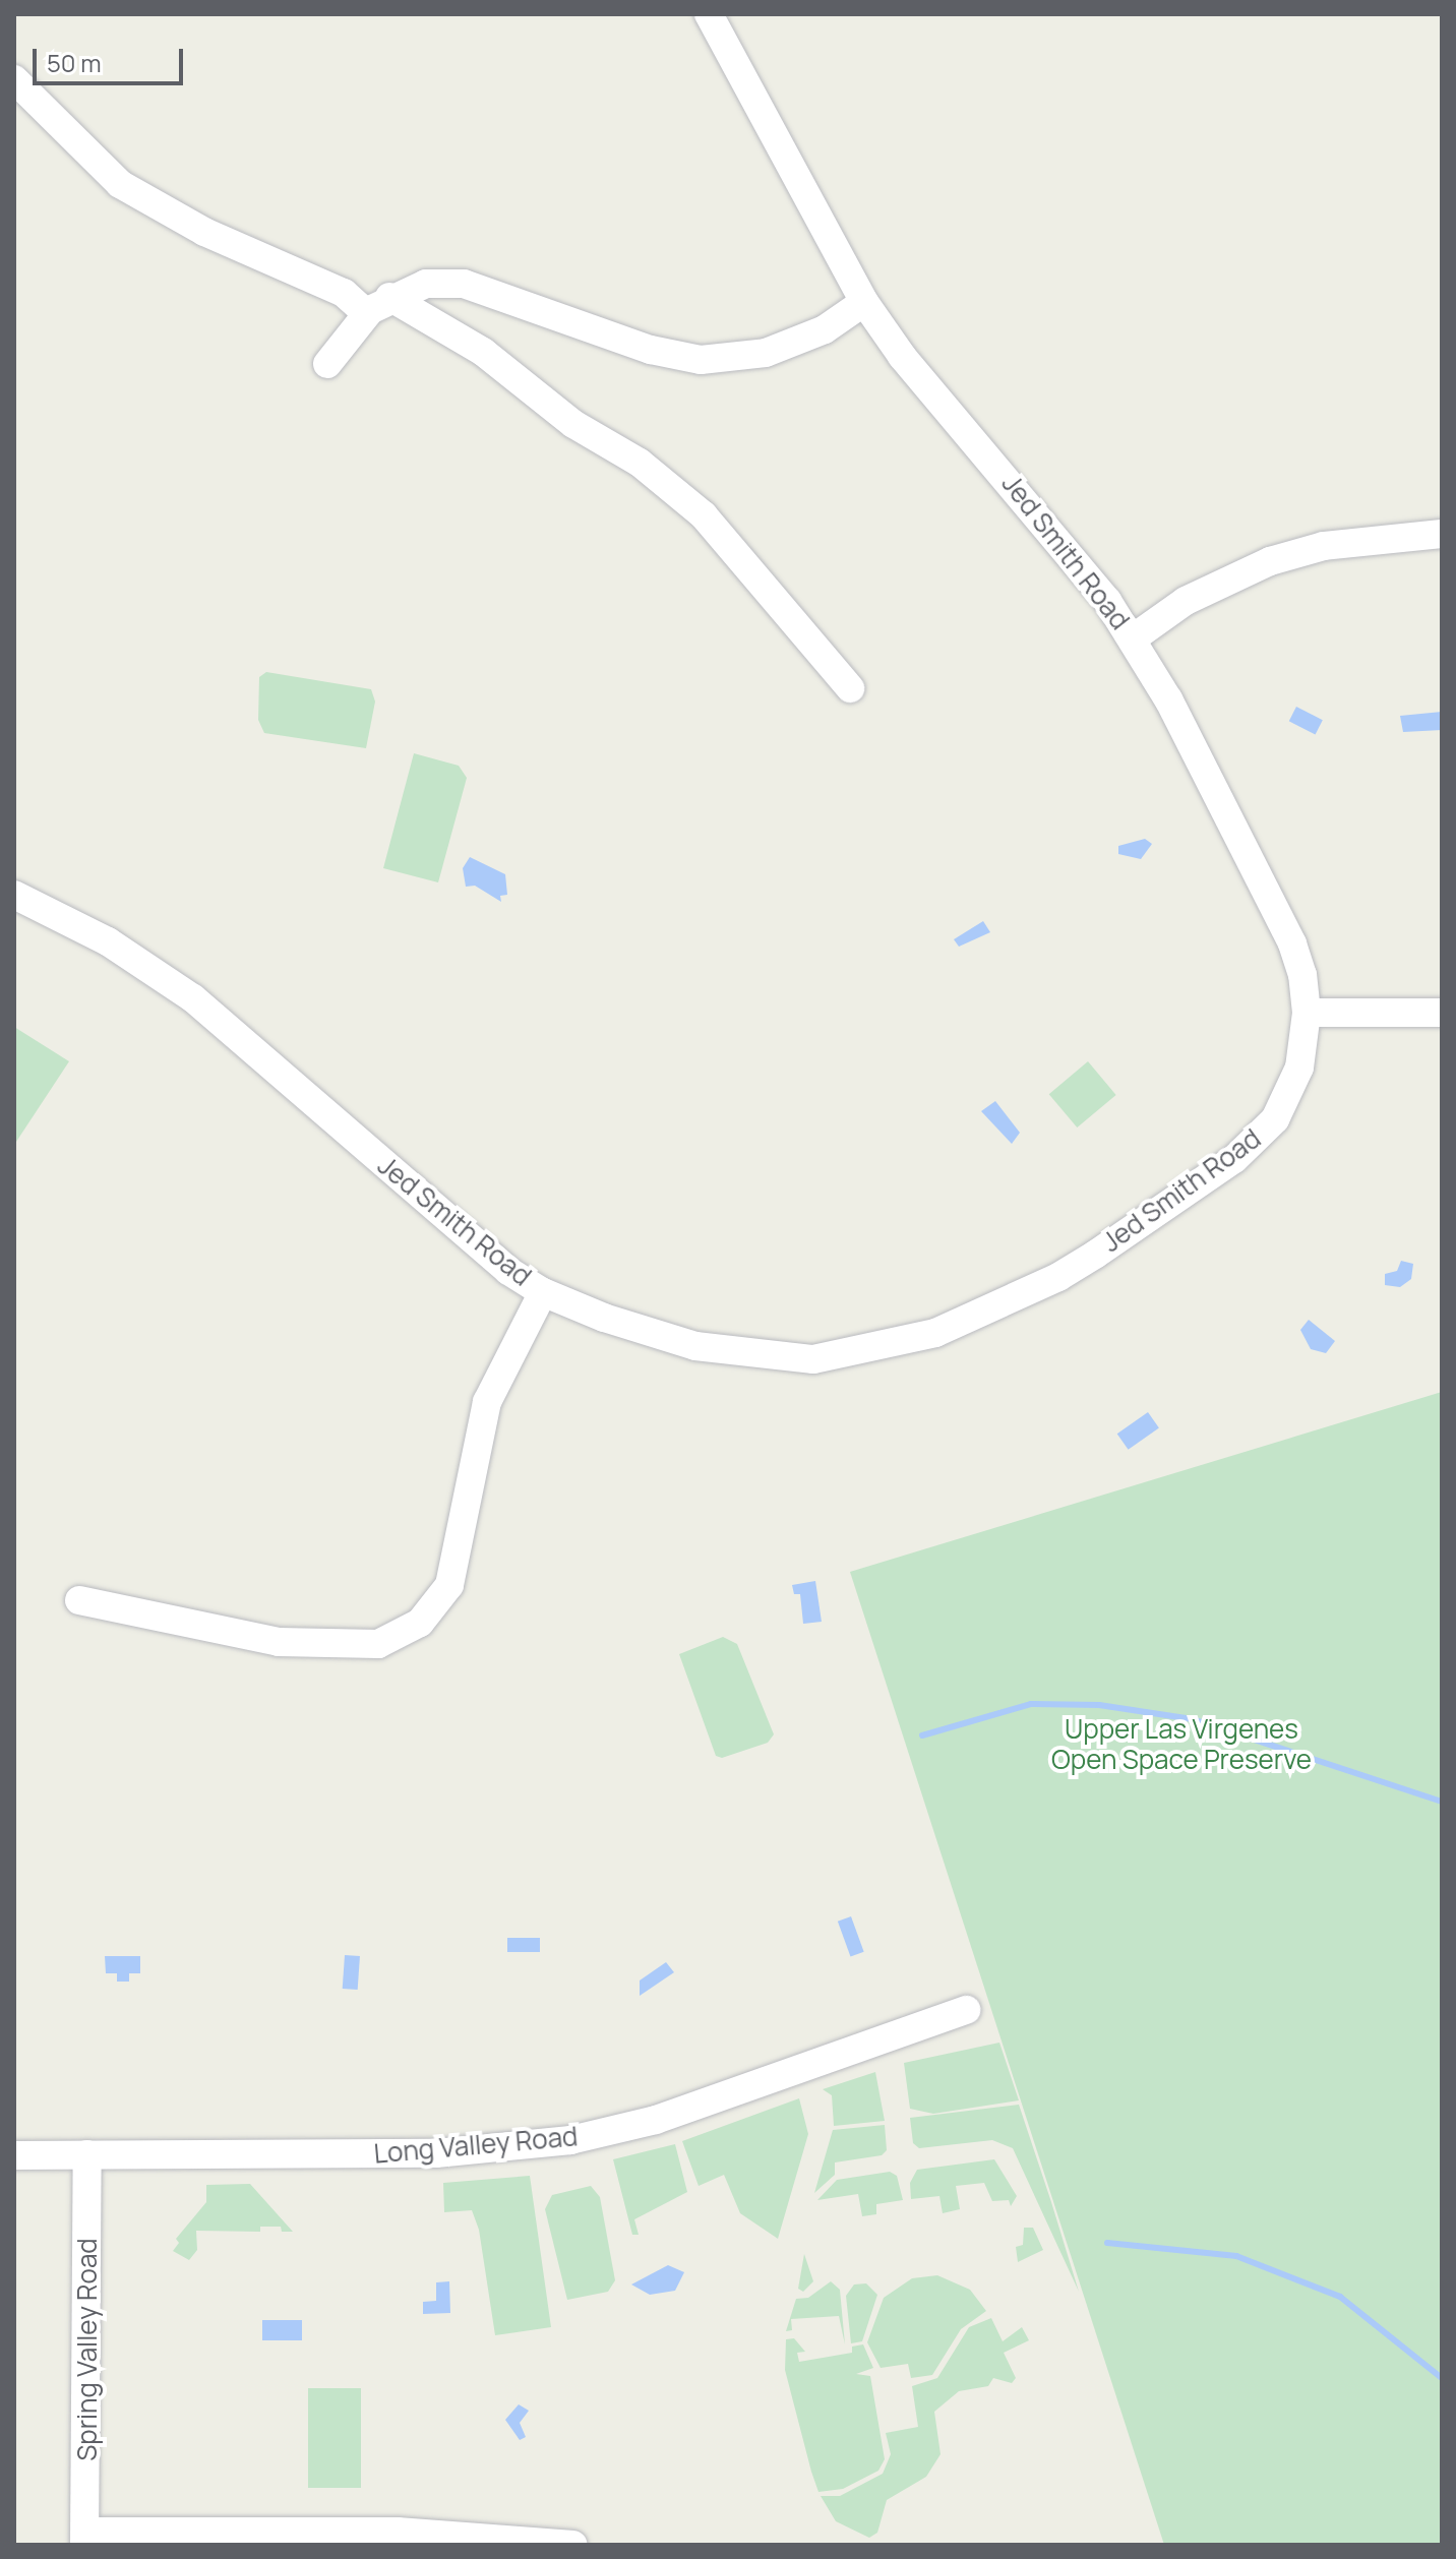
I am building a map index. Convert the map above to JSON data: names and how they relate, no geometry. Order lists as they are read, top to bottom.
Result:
{
  "streets": {
    "street": ["Jed Smith Road", "Long Valley Road", "Spring Valley Road"]
  },
  "crossings": [
    ["Long Valley Road", "Spring Valley Road"]
  ],
  "parks": ["Upper Las Virgenes Open Space Preserve"],
  "scale_bar": "50 m"
}
